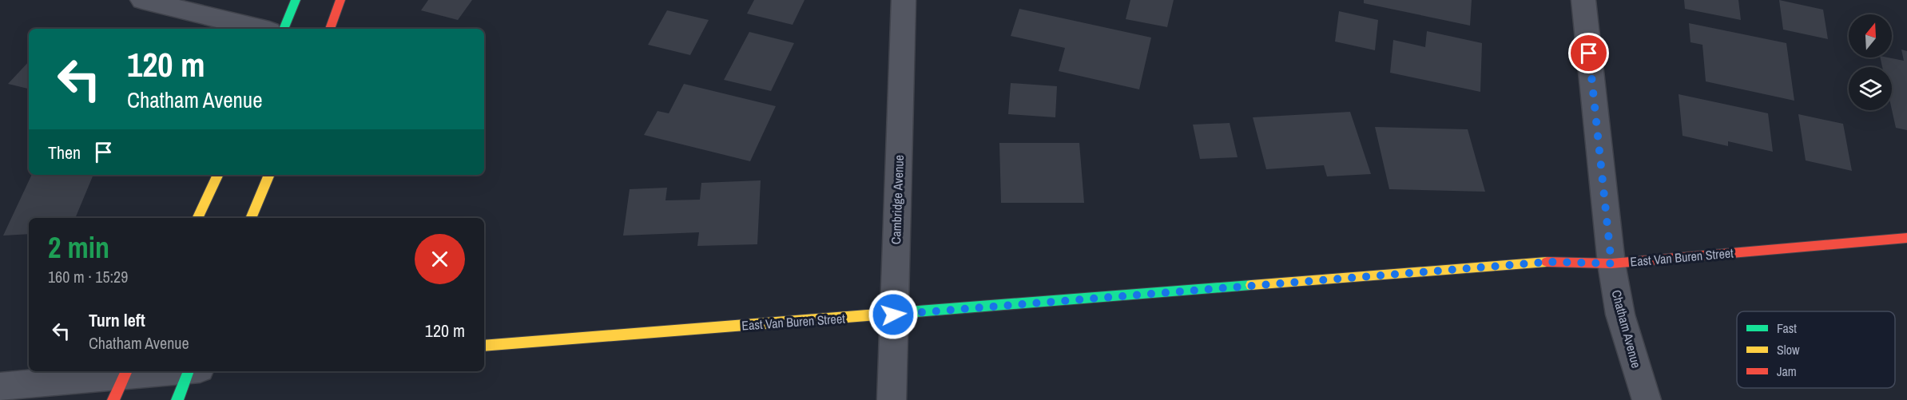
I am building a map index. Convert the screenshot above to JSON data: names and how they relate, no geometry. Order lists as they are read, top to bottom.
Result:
{
  "streets": {
    "street": ["Cambridge Avenue", "East Van Buren Street", "Chatham Avenue"]
  },
  "crossings": [
    ["Cambridge Avenue", "East Van Buren Street"],
    ["East Van Buren Street", "Chatham Avenue"]
  ],
  "legend": ["Fast", "Slow", "Jam"],
  "north": "top",
  "page": {
    "turn": ["120 m", "Chatham Avenue"],
    "then": "Then",
    "heading": ["2 min", "160 m · 15:29"],
    "list": [
      {
        "name": "Turn left",
        "note": "Chatham Avenue",
        "value": "120 m"
      }
    ]
  }
}
